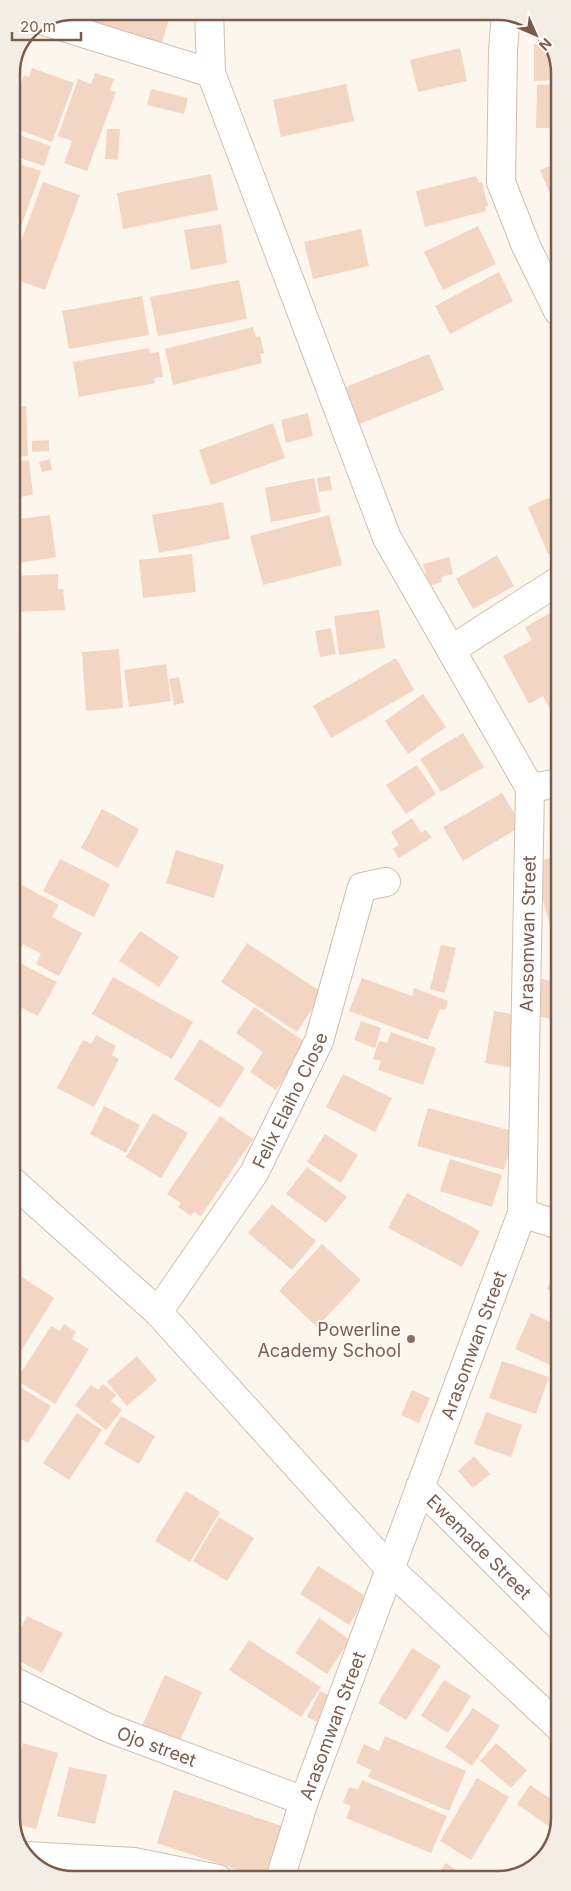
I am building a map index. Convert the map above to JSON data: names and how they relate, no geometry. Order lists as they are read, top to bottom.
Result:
{
  "streets": {
    "street": [
      "Arasomwan Street",
      "Felix Elaiho Close",
      "Ewemade Street",
      "Ojo street"
    ]
  },
  "crossings": [
    ["Arasomwan Street", "Ewemade Street"],
    ["Arasomwan Street", "Ojo street"]
  ],
  "places": ["Powerline Academy School"],
  "scale_bar": "20 m",
  "north": "bottom right"
}
